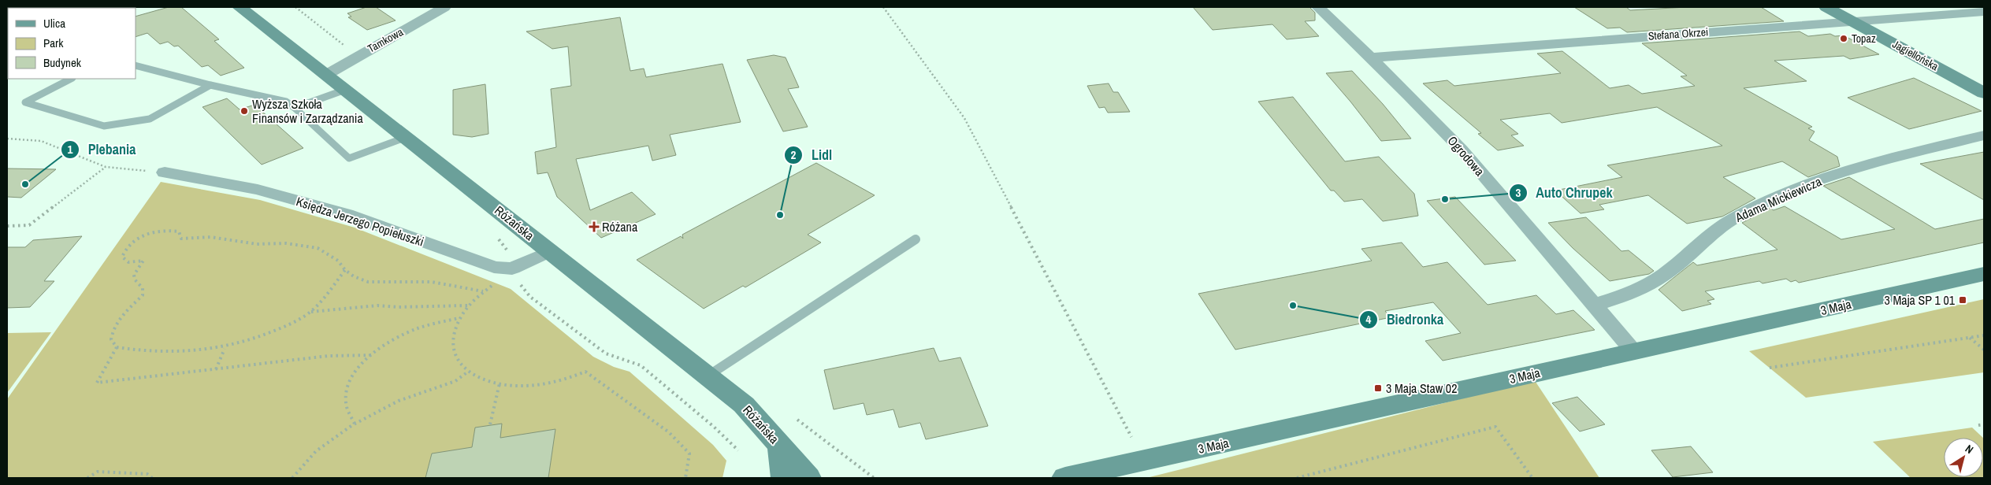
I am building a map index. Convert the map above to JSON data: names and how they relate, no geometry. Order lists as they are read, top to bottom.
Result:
{
  "streets": {
    "street": [
      "Stefana Okrzei",
      "Tamkowa",
      "Jagiellońska",
      "Ogrodowa",
      "Adama Mickiewicza",
      "Księdza Jerzego Popiełuszki",
      "Różańska",
      "3 Maja"
    ]
  },
  "crossings": [
    ["Stefana Okrzei", "Jagiellońska"],
    ["Stefana Okrzei", "Ogrodowa"],
    ["Tamkowa", "Różańska"],
    ["Ogrodowa", "Adama Mickiewicza"],
    ["Ogrodowa", "3 Maja"],
    ["Księdza Jerzego Popiełuszki", "Różańska"]
  ],
  "places": {
    "other": [
      "Topaz",
      "Wyższa Szkoła Finansów i Zarządzania",
      "Plebania",
      "Auto Chrupek",
      "Lidl",
      "Biedronka"
    ],
    "health": ["Różana"],
    "transit": ["3 Maja SP 1 01", "3 Maja Staw 02"]
  },
  "legend": ["Ulica", "Park", "Budynek"],
  "north": "top right"
}
